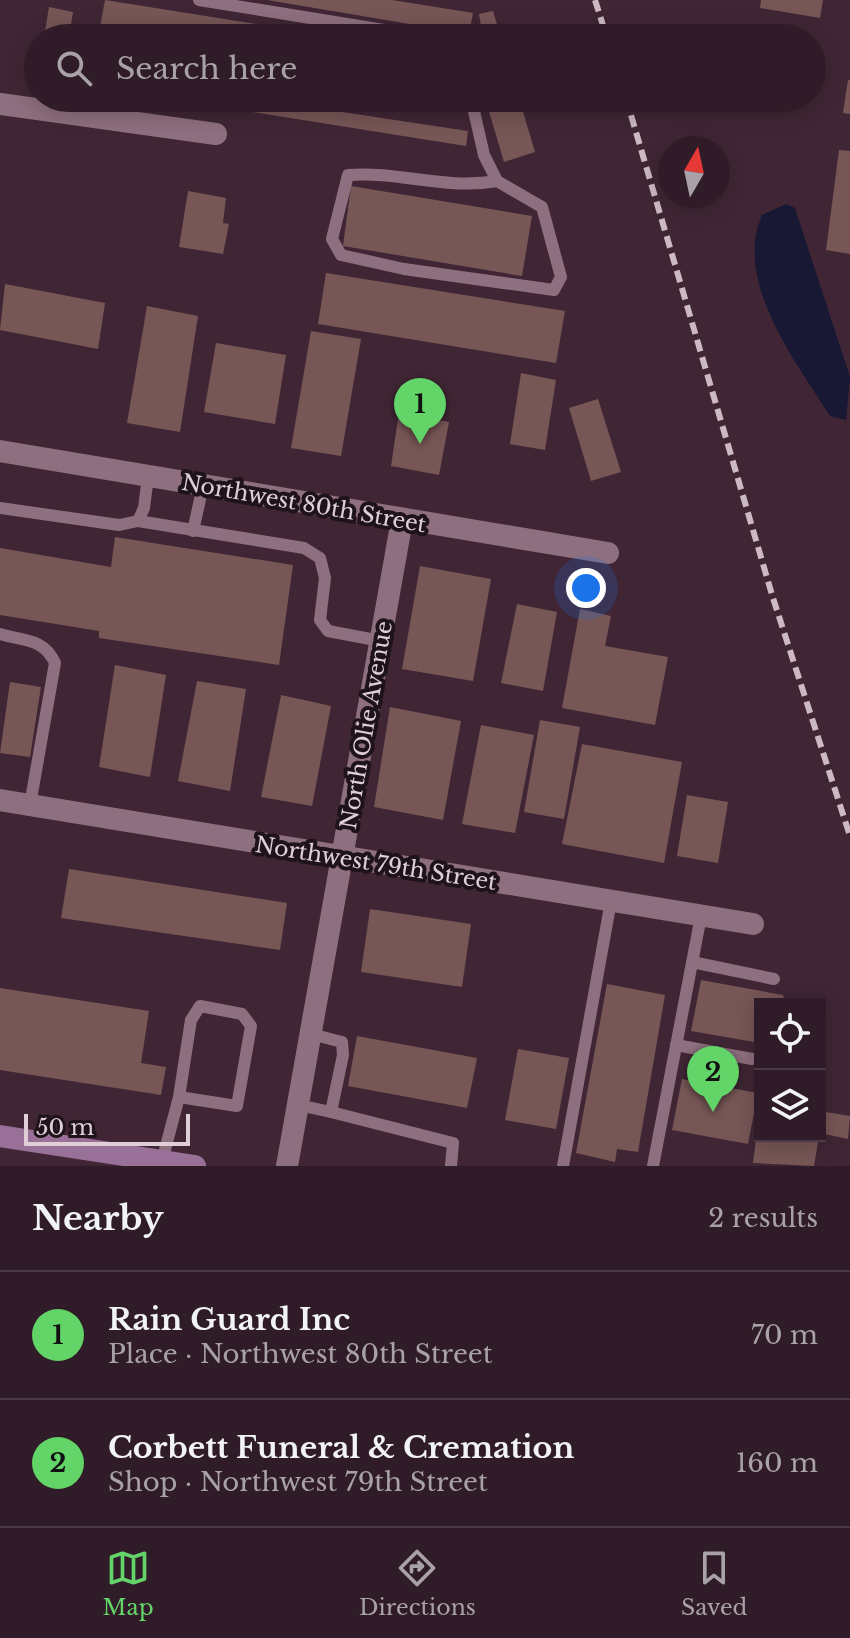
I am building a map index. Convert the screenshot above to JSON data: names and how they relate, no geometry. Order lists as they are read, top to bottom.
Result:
{
  "streets": {
    "street": ["Northwest 80th Street", "North Olie Avenue", "Northwest 79th Street"]
  },
  "crossings": [
    ["Northwest 80th Street", "North Olie Avenue"],
    ["North Olie Avenue", "Northwest 79th Street"]
  ],
  "scale_bar": "50 m",
  "north": "top",
  "page": {
    "search": "Search here",
    "pins": ["1", "2"],
    "scale": "50 m",
    "heading": ["Nearby", "2 results"],
    "list": [
      {
        "mark": "1",
        "name": "Rain Guard Inc",
        "note": "Place · Northwest 80th Street",
        "value": "70 m"
      },
      {
        "mark": "2",
        "name": "Corbett Funeral & Cremation",
        "note": "Shop · Northwest 79th Street",
        "value": "160 m"
      }
    ],
    "nav": ["Map", "Directions", "Saved"]
  }
}
